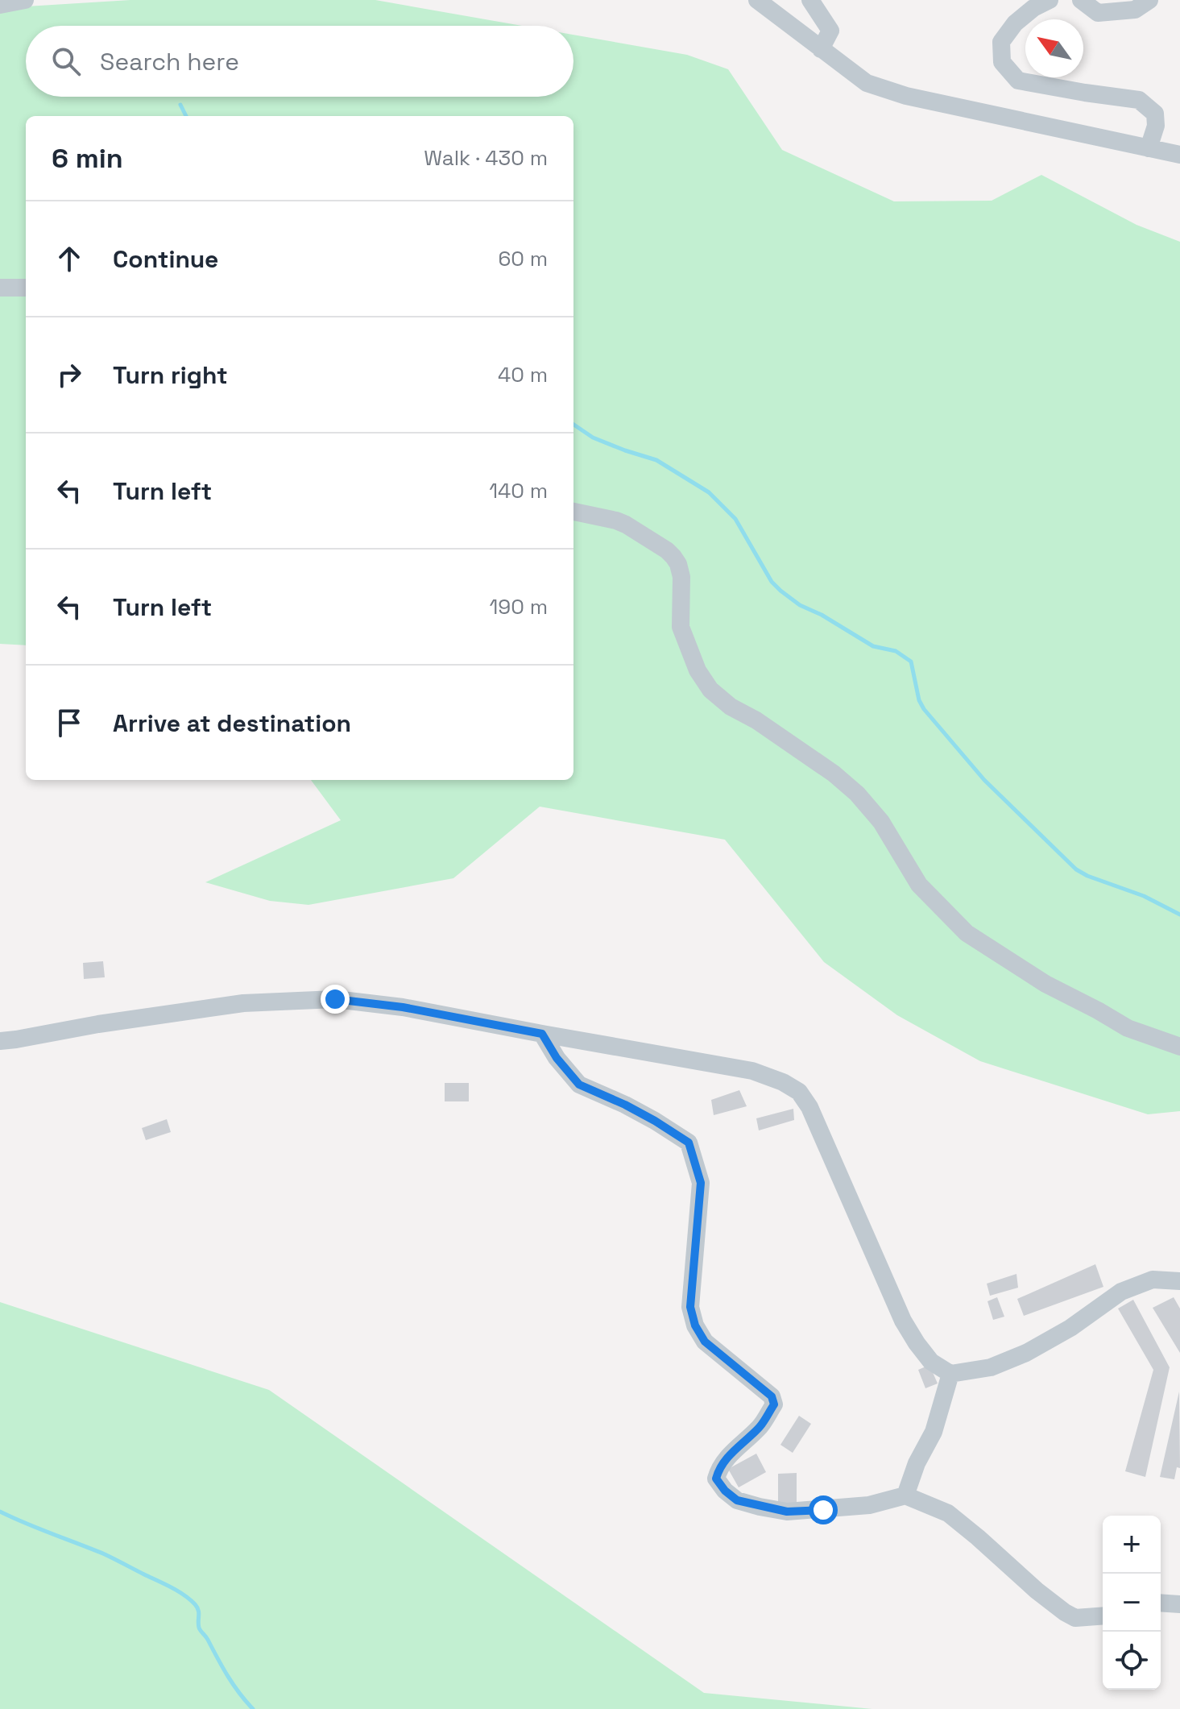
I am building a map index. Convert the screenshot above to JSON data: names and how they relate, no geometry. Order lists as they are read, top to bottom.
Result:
{
  "north": "top left",
  "page": {
    "search": "Search here",
    "heading": ["6 min", "Walk · 430 m"],
    "list": [
      ["Continue", "60 m"],
      ["Turn right", "40 m"],
      ["Turn left", "140 m"],
      ["Turn left", "190 m"],
      "Arrive at destination"
    ],
    "map_buttons": ["+", "−"]
  }
}
